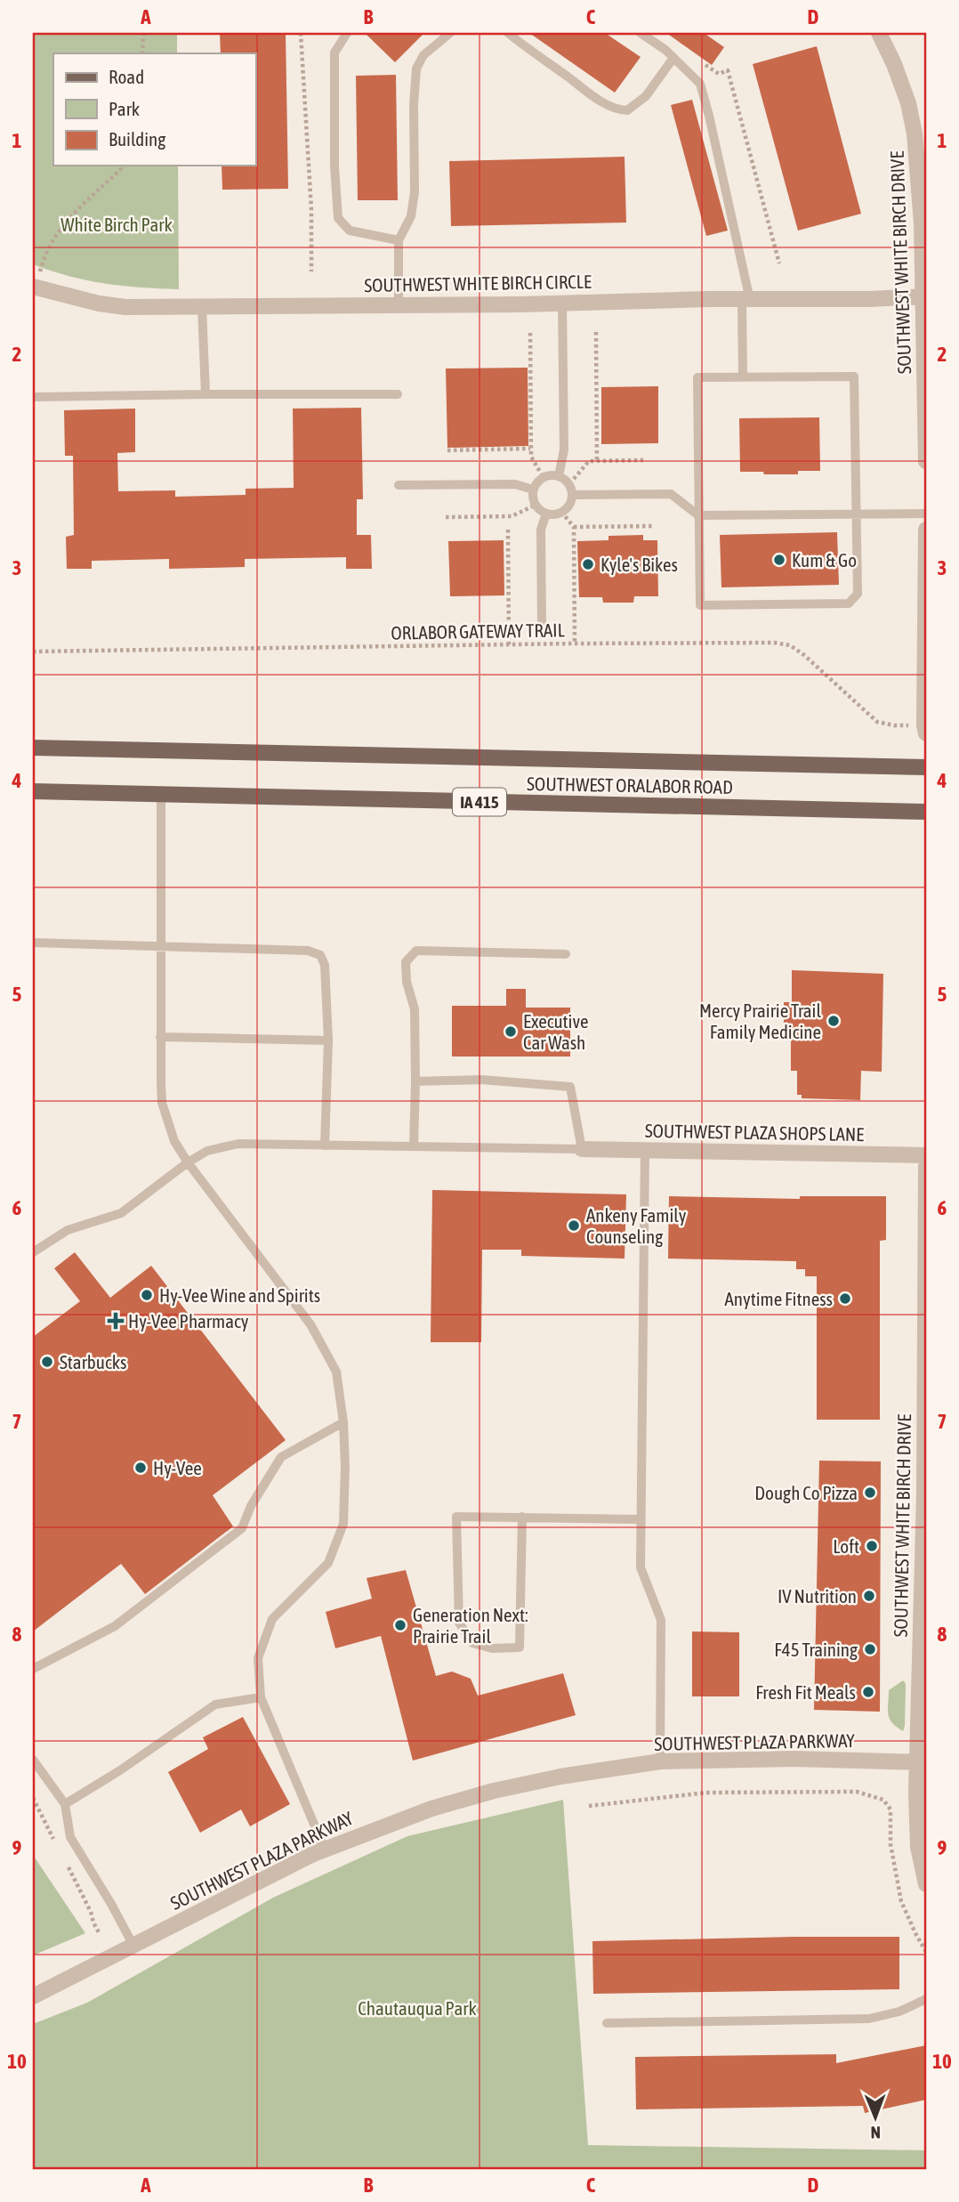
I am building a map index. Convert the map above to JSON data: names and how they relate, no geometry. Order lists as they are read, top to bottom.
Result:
{
  "streets": {
    "main road": ["SOUTHWEST ORALABOR ROAD", "IA 415"],
    "street": [
      "SOUTHWEST WHITE BIRCH DRIVE",
      "SOUTHWEST WHITE BIRCH CIRCLE",
      "SOUTHWEST PLAZA SHOPS LANE",
      "SOUTHWEST PLAZA PARKWAY"
    ],
    "path": ["ORLABOR GATEWAY TRAIL"]
  },
  "crossings": [
    ["SOUTHWEST WHITE BIRCH DRIVE", "SOUTHWEST WHITE BIRCH CIRCLE"],
    ["SOUTHWEST WHITE BIRCH DRIVE", "SOUTHWEST PLAZA PARKWAY"]
  ],
  "parks": ["White Birch Park", "Chautauqua Park"],
  "places": {
    "other": [
      "Kum & Go",
      "Kyle's Bikes",
      "Mercy Prairie Trail Family Medicine",
      "Executive Car Wash",
      "Ankeny Family Counseling",
      "Hy-Vee Wine and Spirits",
      "Anytime Fitness",
      "Starbucks",
      "Hy-Vee",
      "Dough Co Pizza",
      "Loft",
      "IV Nutrition",
      "Generation Next: Prairie Trail",
      "F45 Training",
      "Fresh Fit Meals"
    ],
    "health": ["Hy-Vee Pharmacy"]
  },
  "legend": ["Road", "Park", "Building"],
  "north": "bottom",
  "grid": {
    "columns": [
      "A",
      "B",
      "C",
      "D"
    ],
    "rows": [
      "1",
      "2",
      "3",
      "4",
      "5",
      "6",
      "7",
      "8",
      "9",
      "10"
    ]
  }
}
